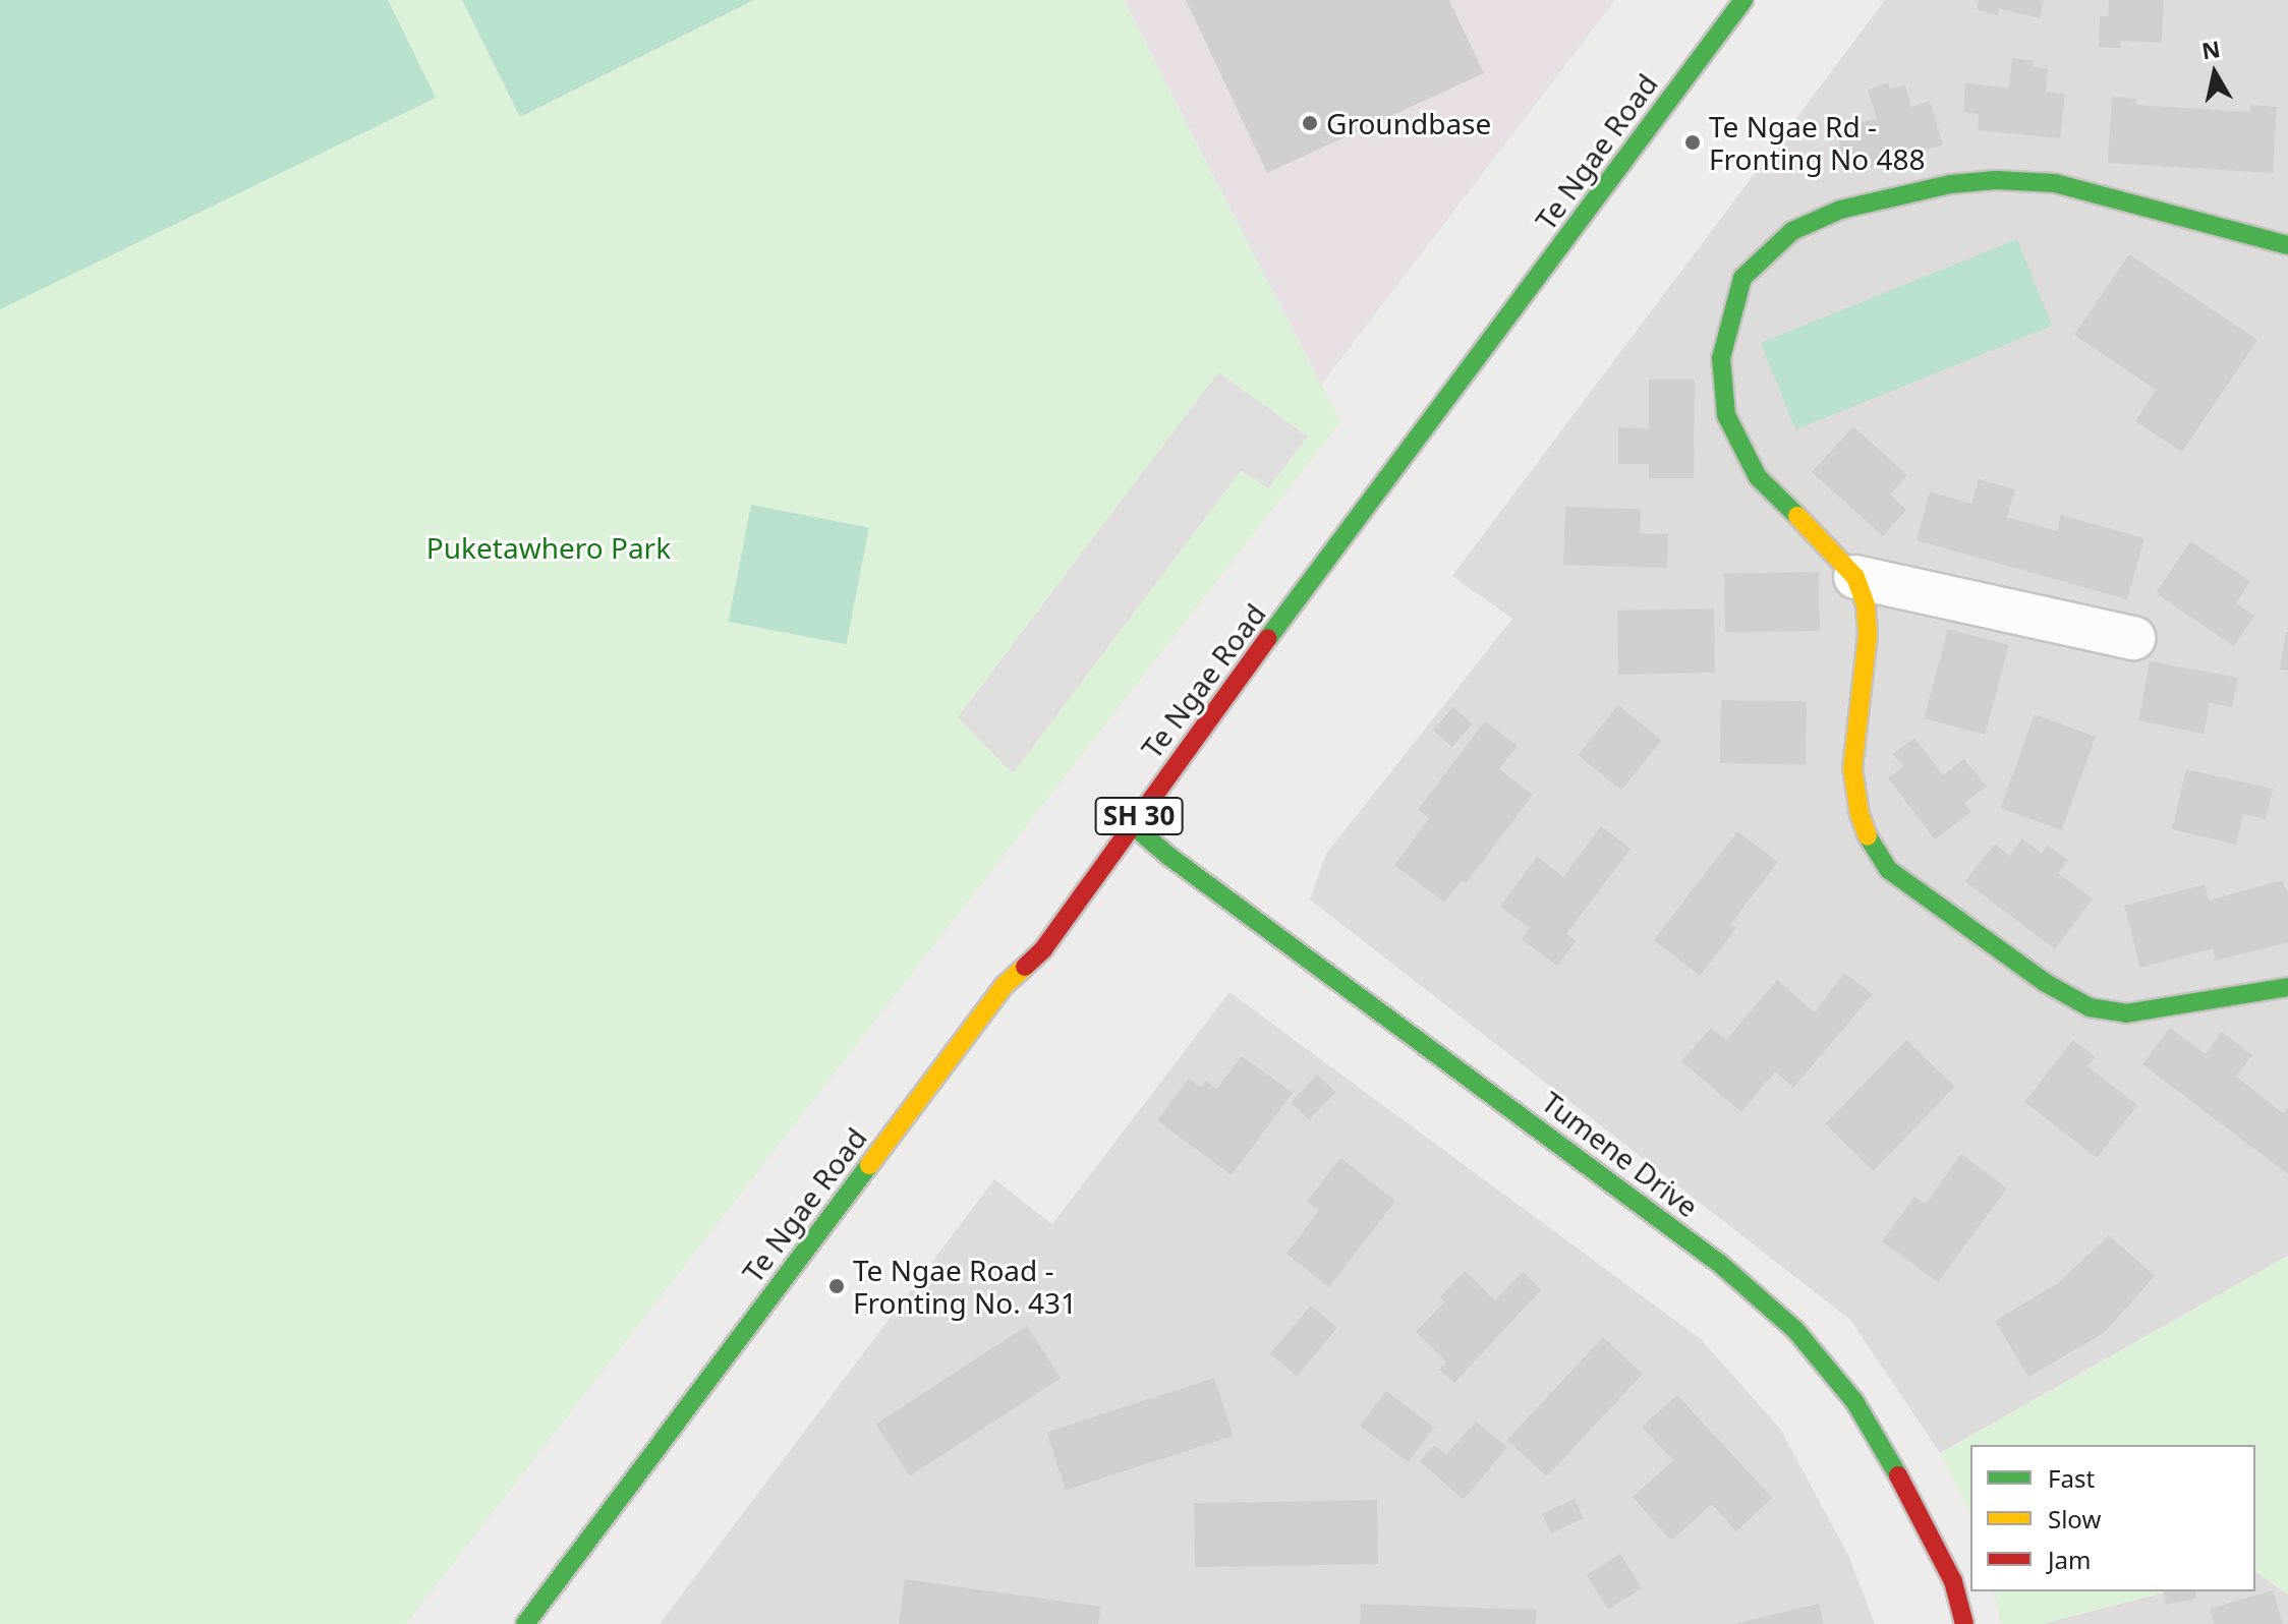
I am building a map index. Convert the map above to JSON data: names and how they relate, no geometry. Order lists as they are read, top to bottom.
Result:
{
  "streets": {
    "main road": ["Te Ngae Road", "SH 30", "Tumene Drive"]
  },
  "crossings": [
    ["Te Ngae Road", "Tumene Drive"]
  ],
  "parks": ["Puketawhero Park"],
  "places": ["Groundbase", "Te Ngae Rd - Fronting No 488", "Te Ngae Road - Fronting No. 431"],
  "legend": ["Fast", "Slow", "Jam"],
  "north": "top"
}
